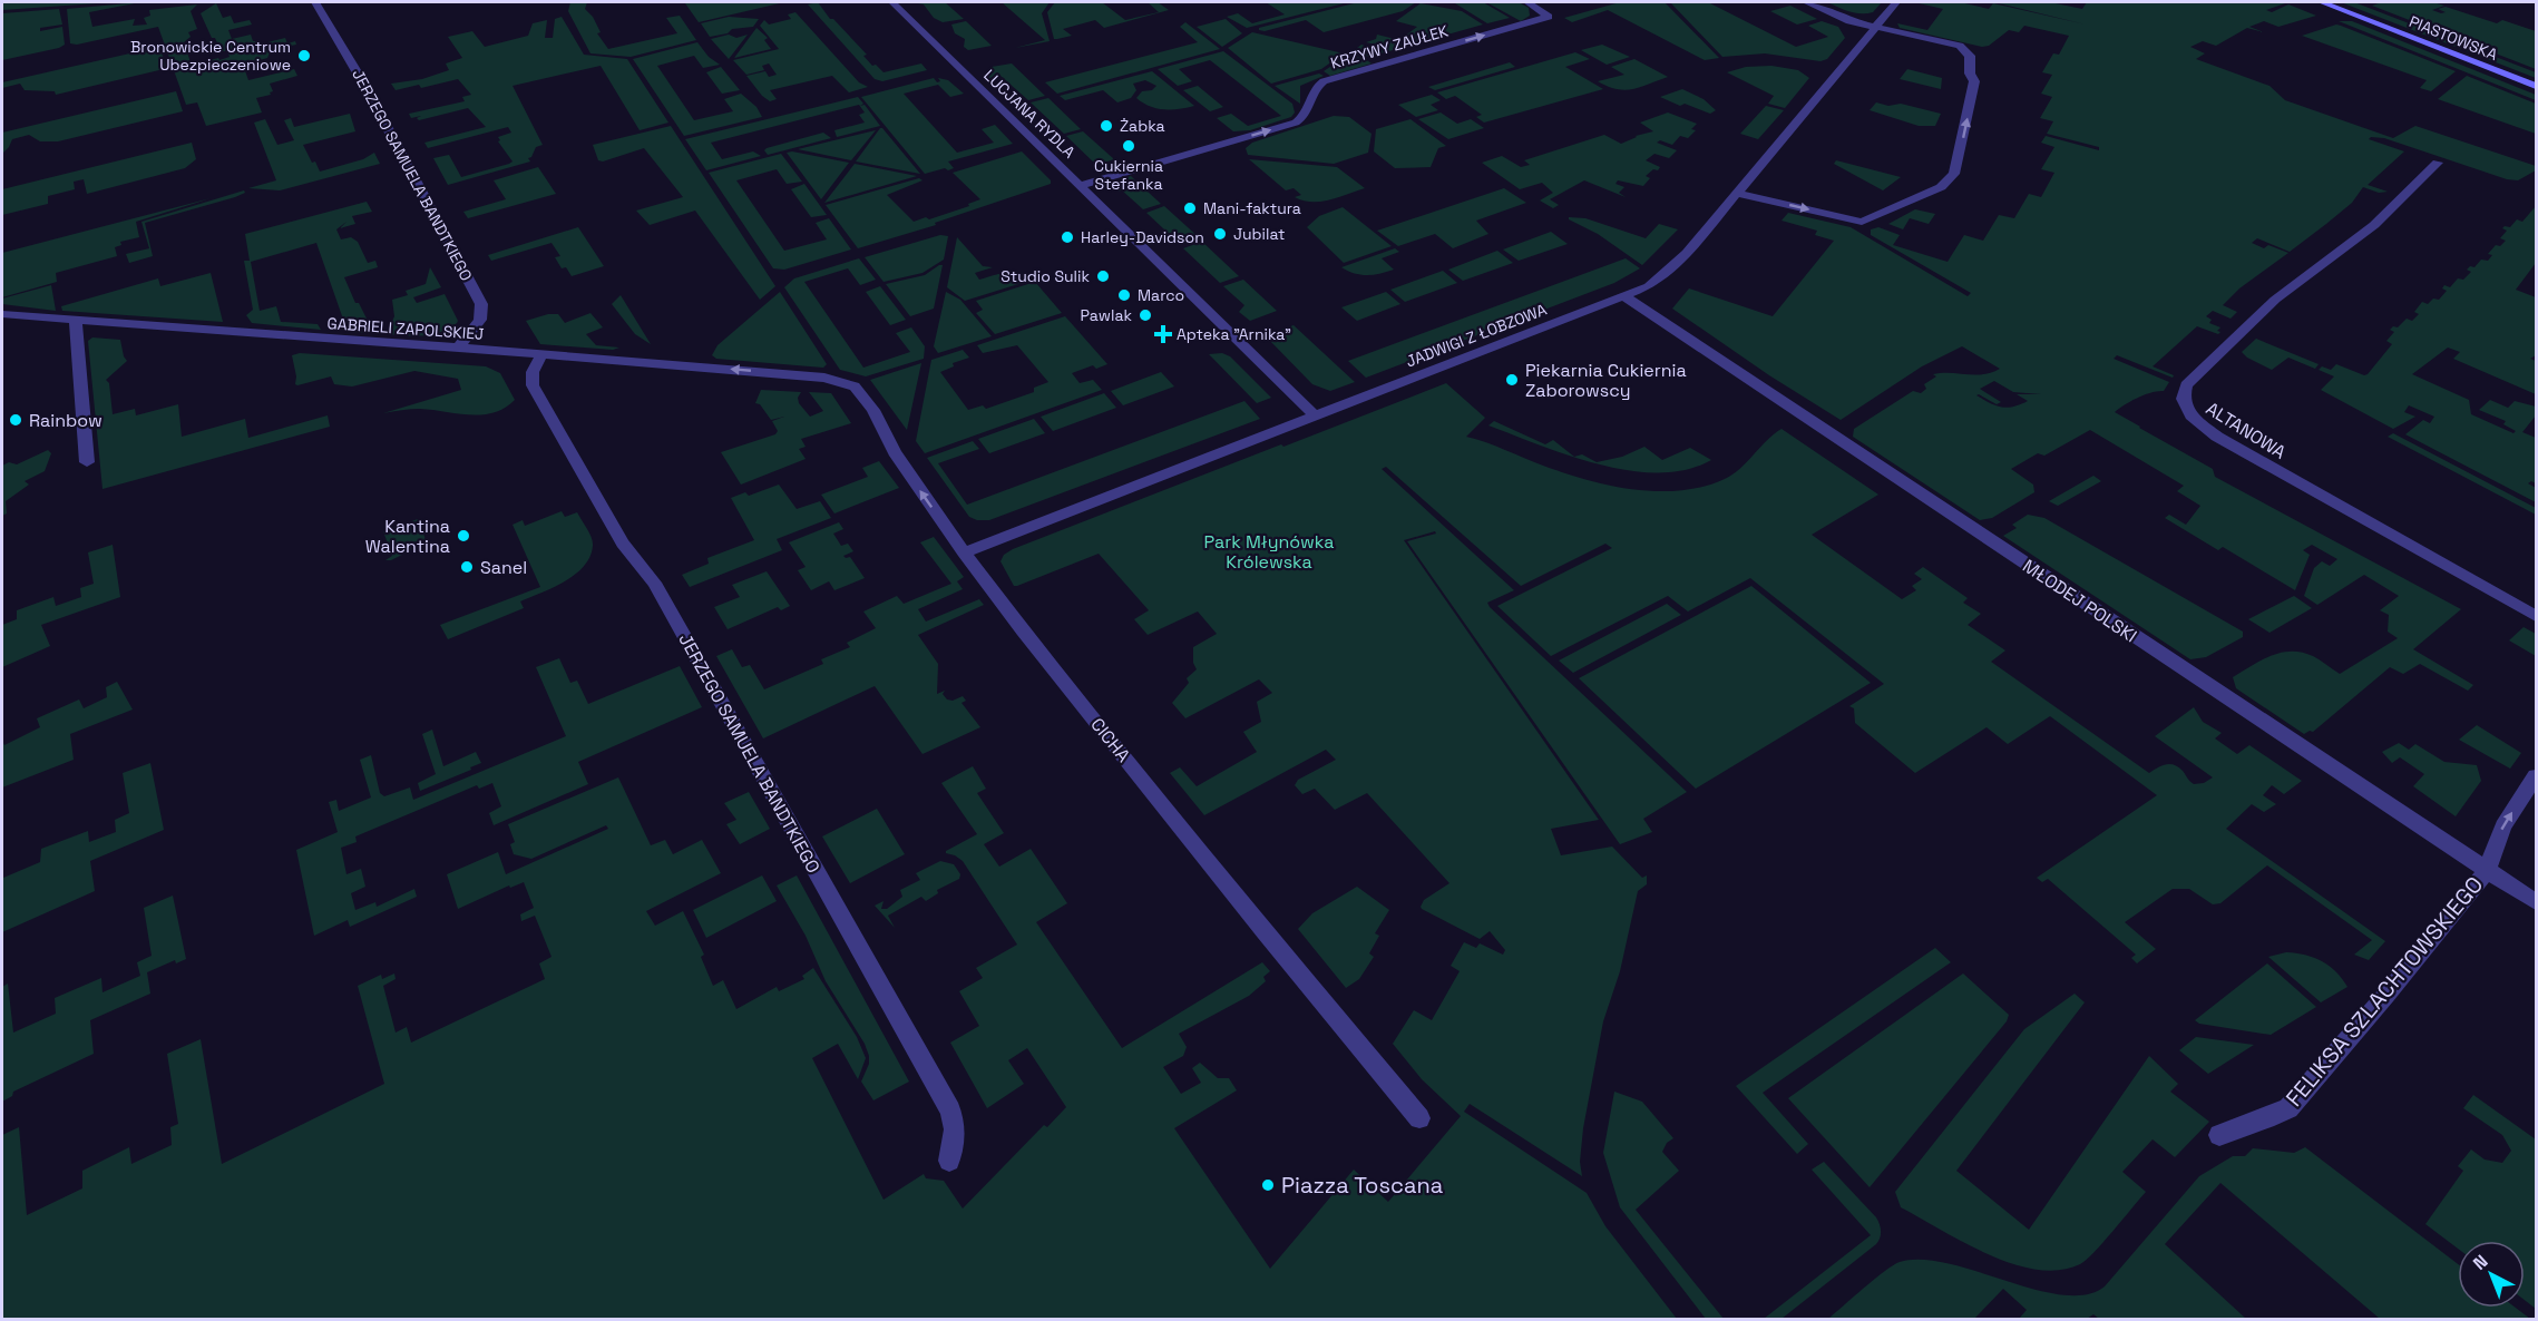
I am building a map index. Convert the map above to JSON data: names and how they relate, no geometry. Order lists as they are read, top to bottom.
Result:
{
  "streets": {
    "street": [
      "PIASTOWSKA",
      "KRZYWY ZAUŁEK",
      "LUCJANA RYDLA",
      "JERZEGO SAMUELA BANDTKIEGO",
      "GABRIELI ZAPOLSKIEJ",
      "JADWIGI Z ŁOBZOWA",
      "ALTANOWA",
      "MŁODEJ POLSKI",
      "CICHA",
      "FELIKSA SZLACHTOWSKIEGO"
    ]
  },
  "crossings": [
    ["KRZYWY ZAUŁEK", "LUCJANA RYDLA"],
    ["LUCJANA RYDLA", "JADWIGI Z ŁOBZOWA"],
    ["JERZEGO SAMUELA BANDTKIEGO", "GABRIELI ZAPOLSKIEJ"],
    ["GABRIELI ZAPOLSKIEJ", "CICHA"],
    ["JADWIGI Z ŁOBZOWA", "MŁODEJ POLSKI"],
    ["JADWIGI Z ŁOBZOWA", "CICHA"],
    ["MŁODEJ POLSKI", "FELIKSA SZLACHTOWSKIEGO"]
  ],
  "one_way": ["KRZYWY ZAUŁEK"],
  "parks": ["Park Młynówka Królewska"],
  "places": {
    "other": [
      "Bronowickie Centrum Ubezpieczeniowe",
      "Żabka",
      "Cukiernia Stefanka",
      "Mani-faktura",
      "Jubilat",
      "Harley-Davidson",
      "Studio Sulik",
      "Marco",
      "Pawlak",
      "Piekarnia Cukiernia Zaborowscy",
      "Rainbow",
      "Kantina Walentina",
      "Sanel",
      "Piazza Toscana"
    ],
    "health": ["Apteka \"Arnika\""]
  },
  "north": "top left"
}
